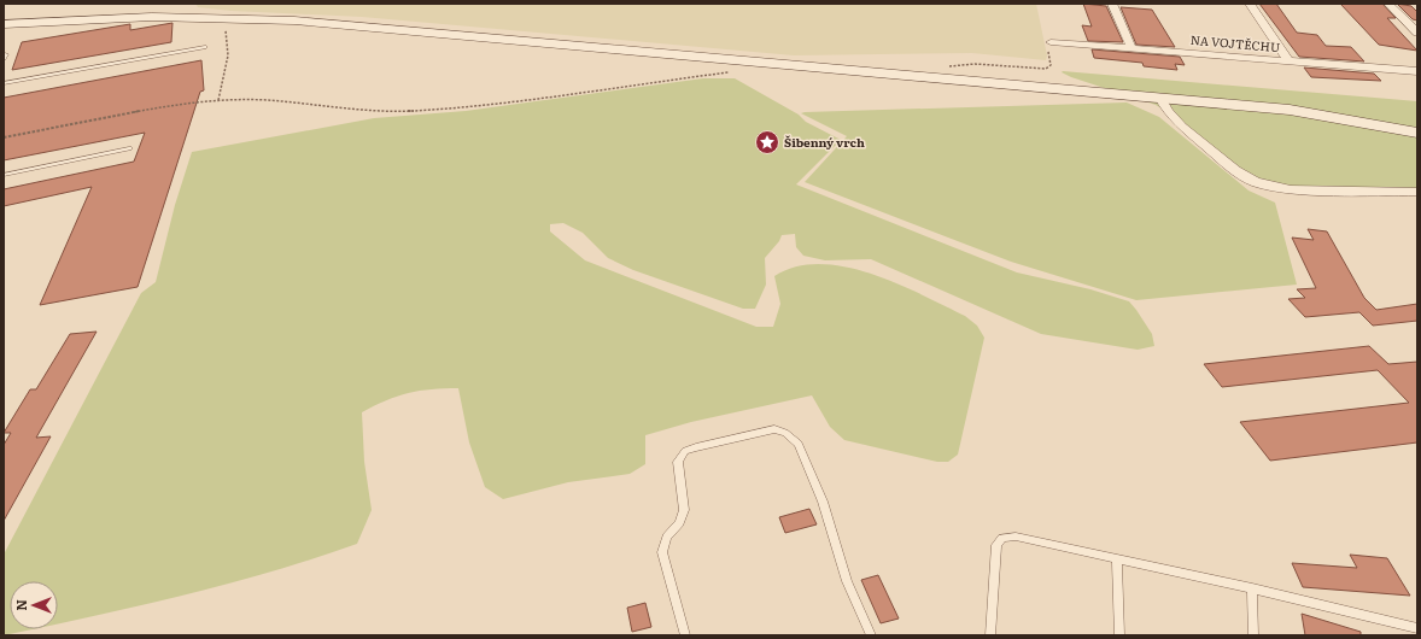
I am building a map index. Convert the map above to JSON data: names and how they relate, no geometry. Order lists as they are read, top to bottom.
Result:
{
  "streets": {
    "street": ["NA VOJTĚCHU"]
  },
  "places": {
    "place": ["Šibenný vrch"]
  },
  "north": "left"
}
